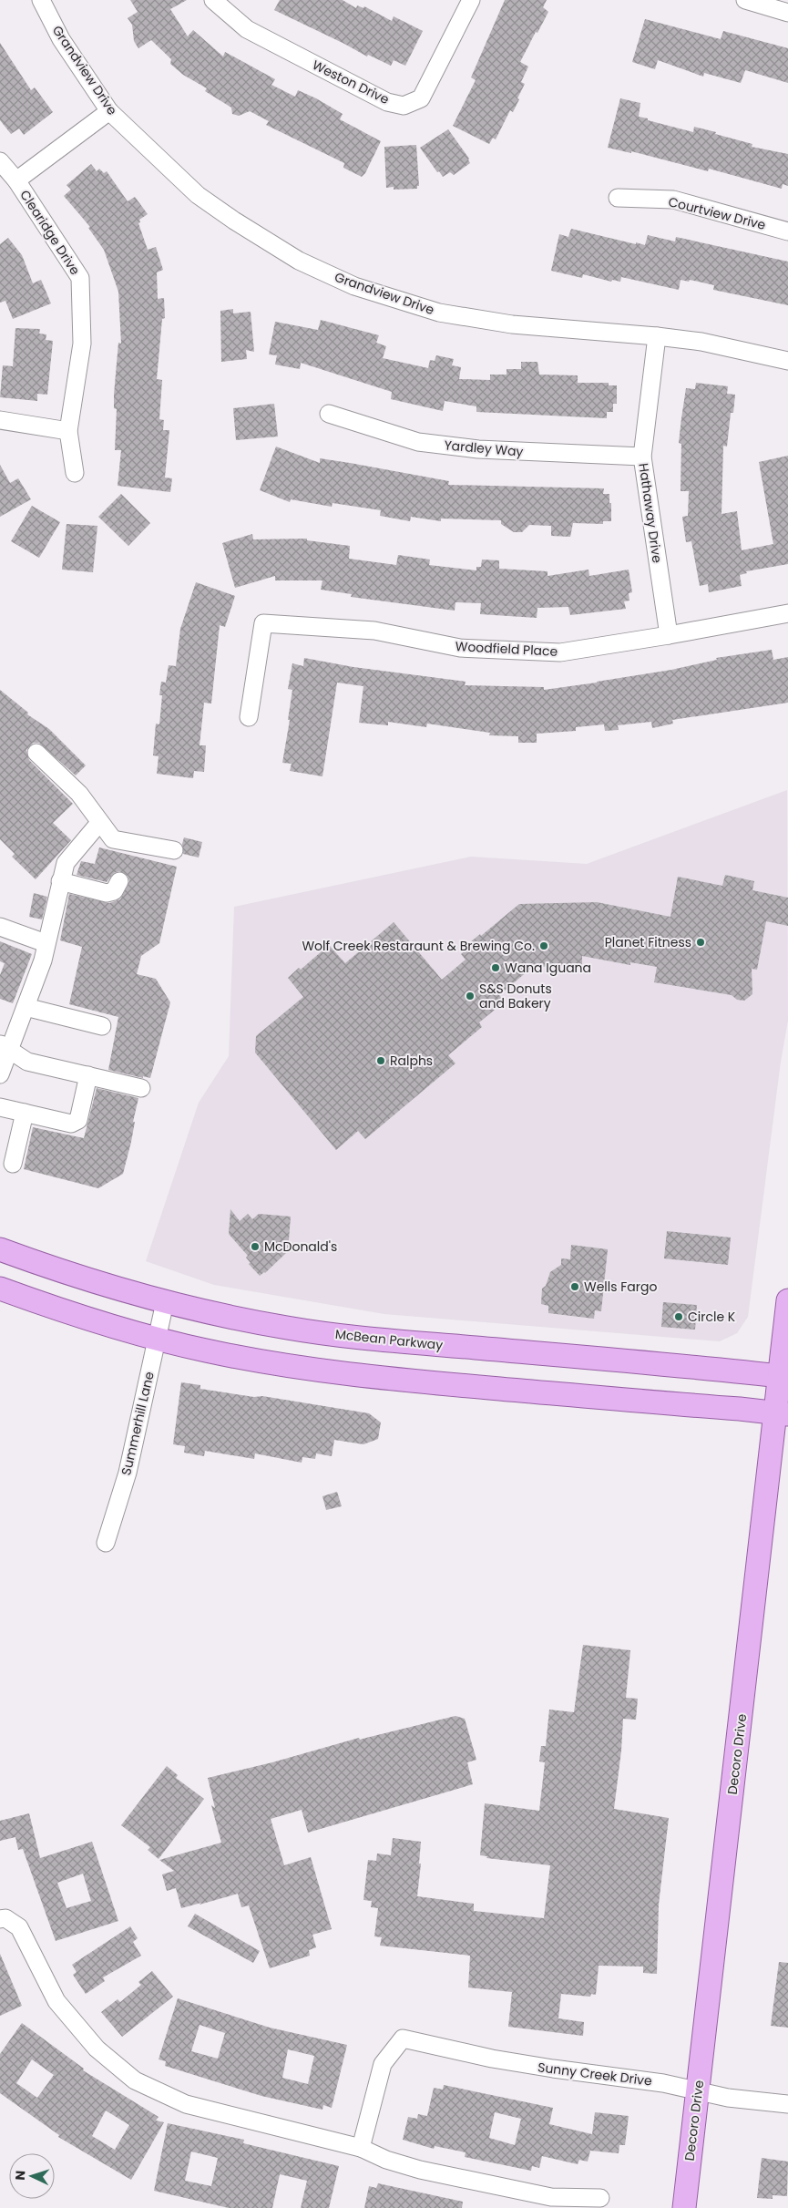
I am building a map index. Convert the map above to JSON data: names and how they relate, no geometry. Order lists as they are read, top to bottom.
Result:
{
  "streets": {
    "main road": ["McBean Parkway", "Decoro Drive"],
    "street": [
      "Grandview Drive",
      "Weston Drive",
      "Courtview Drive",
      "Clearidge Drive",
      "Yardley Way",
      "Hathaway Drive",
      "Woodfield Place",
      "Summerhill Lane",
      "Sunny Creek Drive"
    ]
  },
  "crossings": [
    ["Grandview Drive", "Hathaway Drive"],
    ["Yardley Way", "Hathaway Drive"],
    ["Hathaway Drive", "Woodfield Place"],
    ["McBean Parkway", "Summerhill Lane"],
    ["McBean Parkway", "Decoro Drive"],
    ["Decoro Drive", "Sunny Creek Drive"]
  ],
  "places": [
    "Planet Fitness",
    "Wolf Creek Restaraunt & Brewing Co.",
    "Wana Iguana",
    "S&S Donuts and Bakery",
    "Ralphs",
    "McDonald's",
    "Wells Fargo",
    "Circle K"
  ],
  "north": "left"
}
